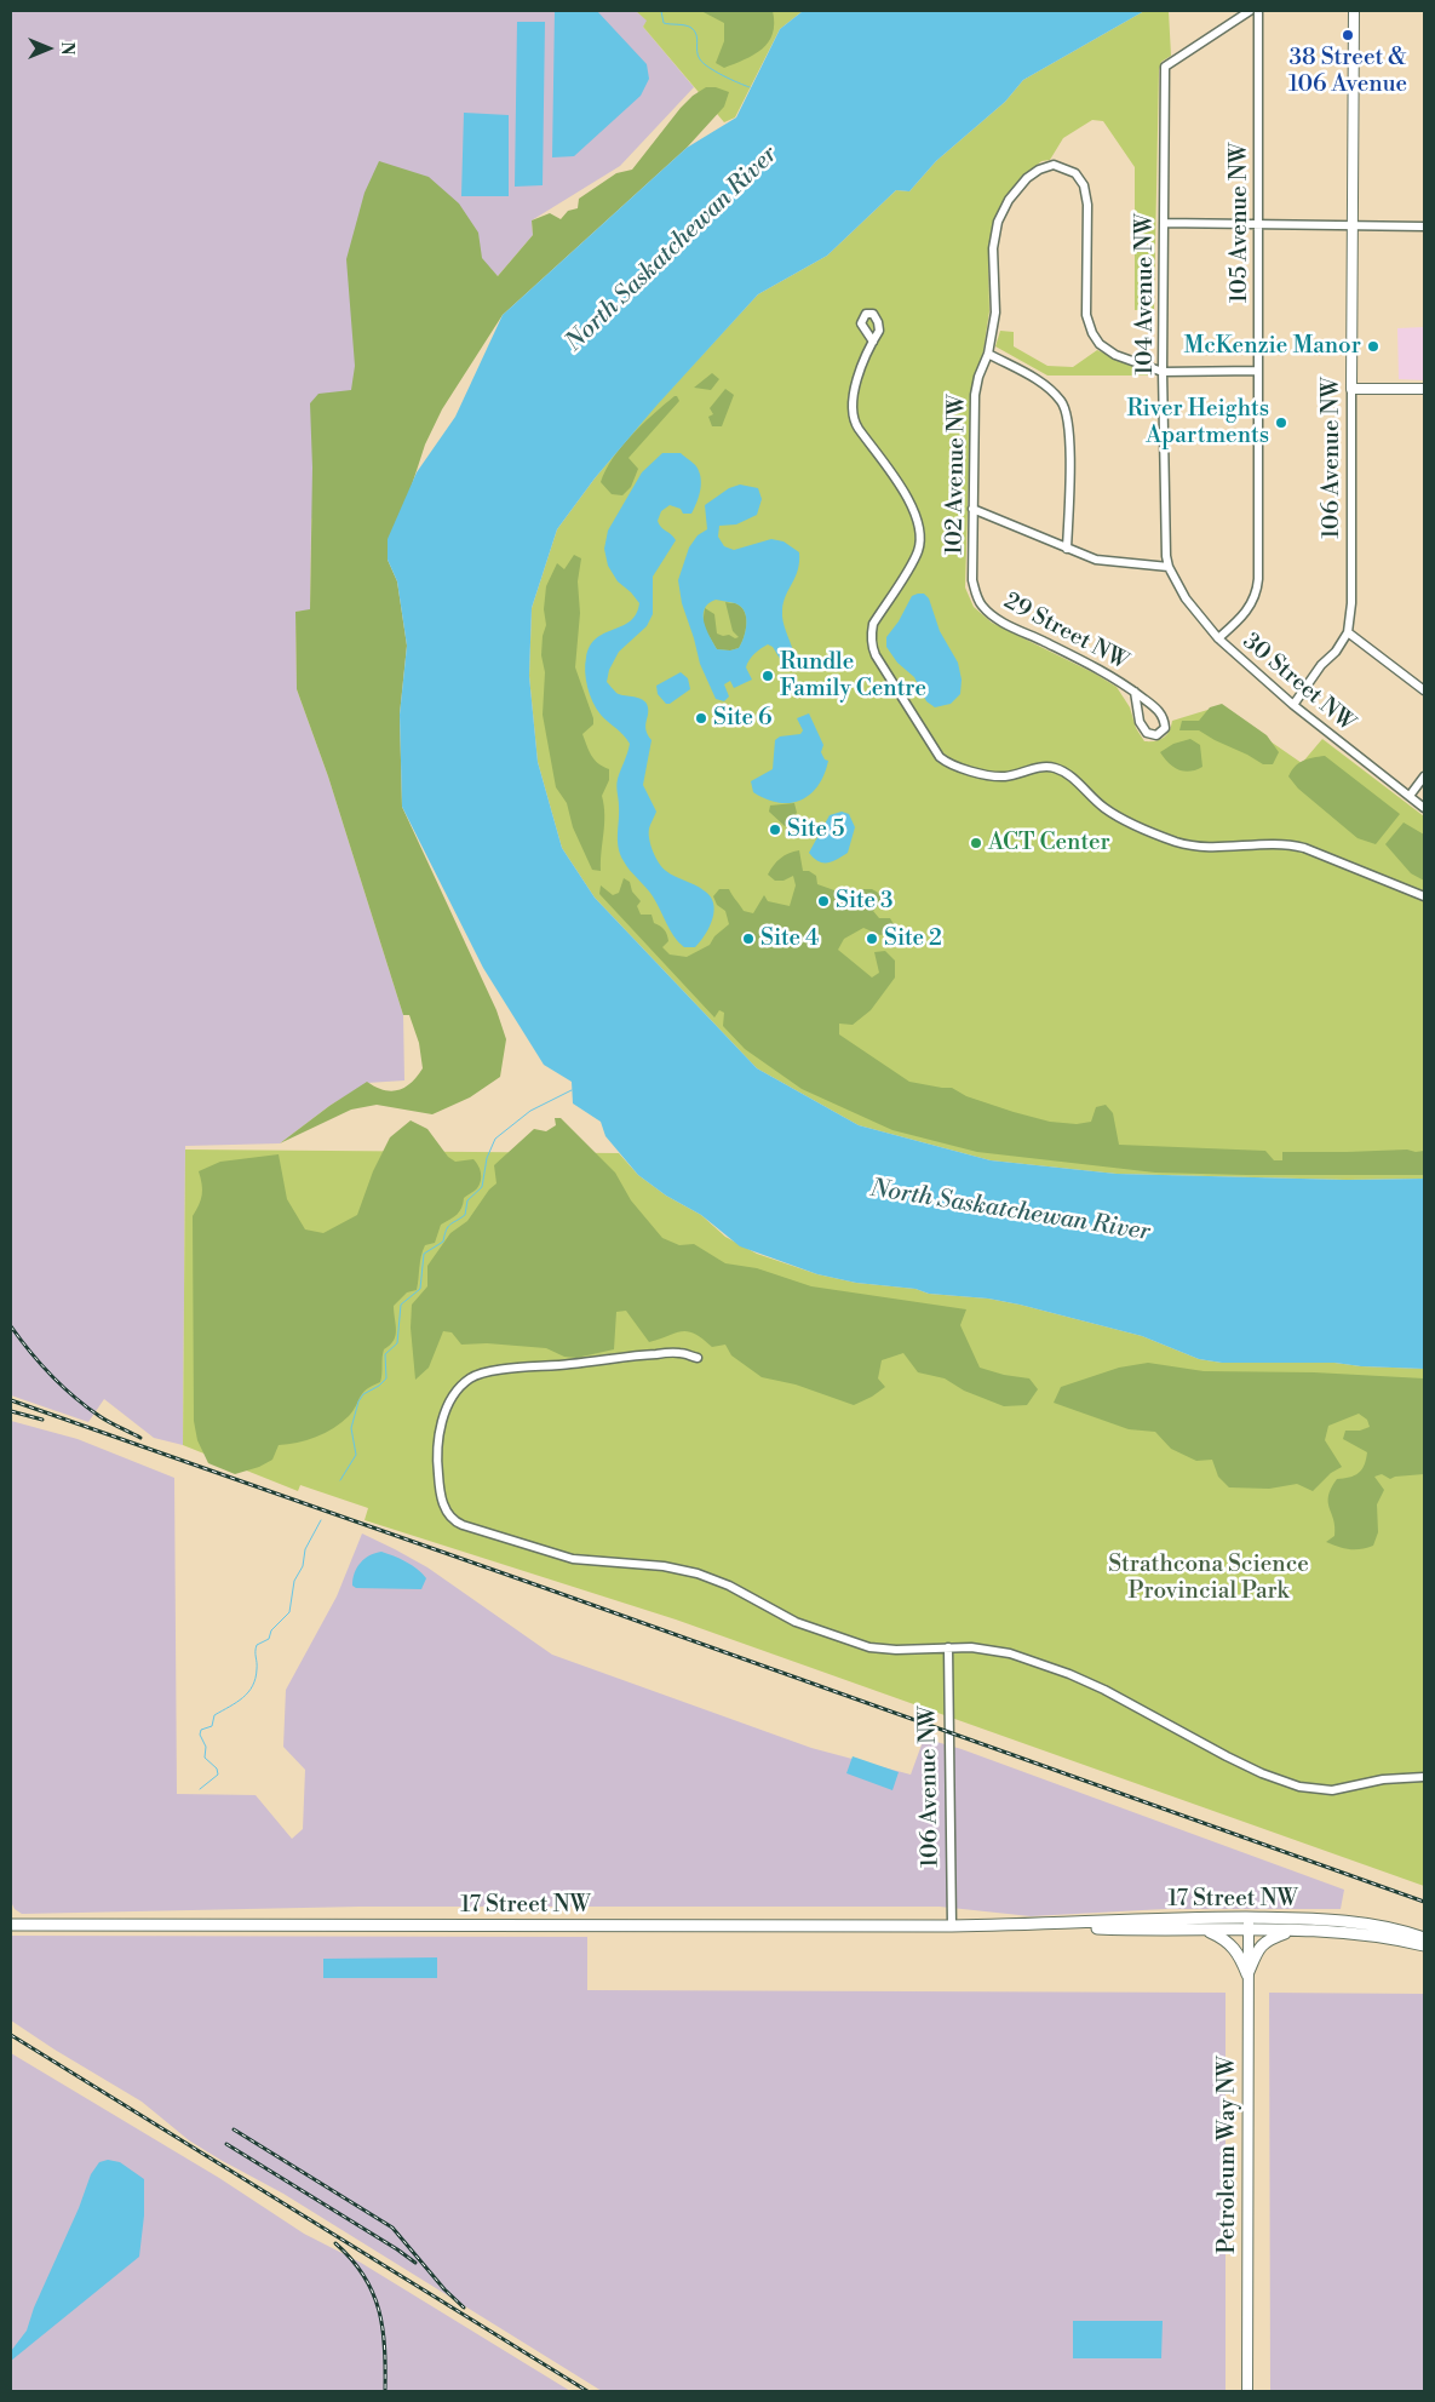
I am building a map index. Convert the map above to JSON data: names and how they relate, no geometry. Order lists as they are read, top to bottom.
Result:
{
  "streets": {
    "main road": ["17 Street NW"],
    "street": [
      "105 Avenue NW",
      "104 Avenue NW",
      "106 Avenue NW",
      "102 Avenue NW",
      "29 Street NW",
      "30 Street NW",
      "Petroleum Way NW"
    ]
  },
  "crossings": [
    ["105 Avenue NW", "30 Street NW"],
    ["104 Avenue NW", "102 Avenue NW"],
    ["104 Avenue NW", "30 Street NW"],
    ["106 Avenue NW", "30 Street NW"],
    ["106 Avenue NW", "17 Street NW"],
    ["102 Avenue NW", "29 Street NW"],
    ["17 Street NW", "Petroleum Way NW"]
  ],
  "water": ["North Saskatchewan River"],
  "parks": ["Strathcona Science Provincial Park"],
  "places": [
    "38 Street & 106 Avenue",
    "McKenzie Manor",
    "River Heights Apartments",
    "Rundle Family Centre",
    "Site 6",
    "Site 5",
    "ACT Center",
    "Site 3",
    "Site 4",
    "Site 2"
  ],
  "north": "right"
}
